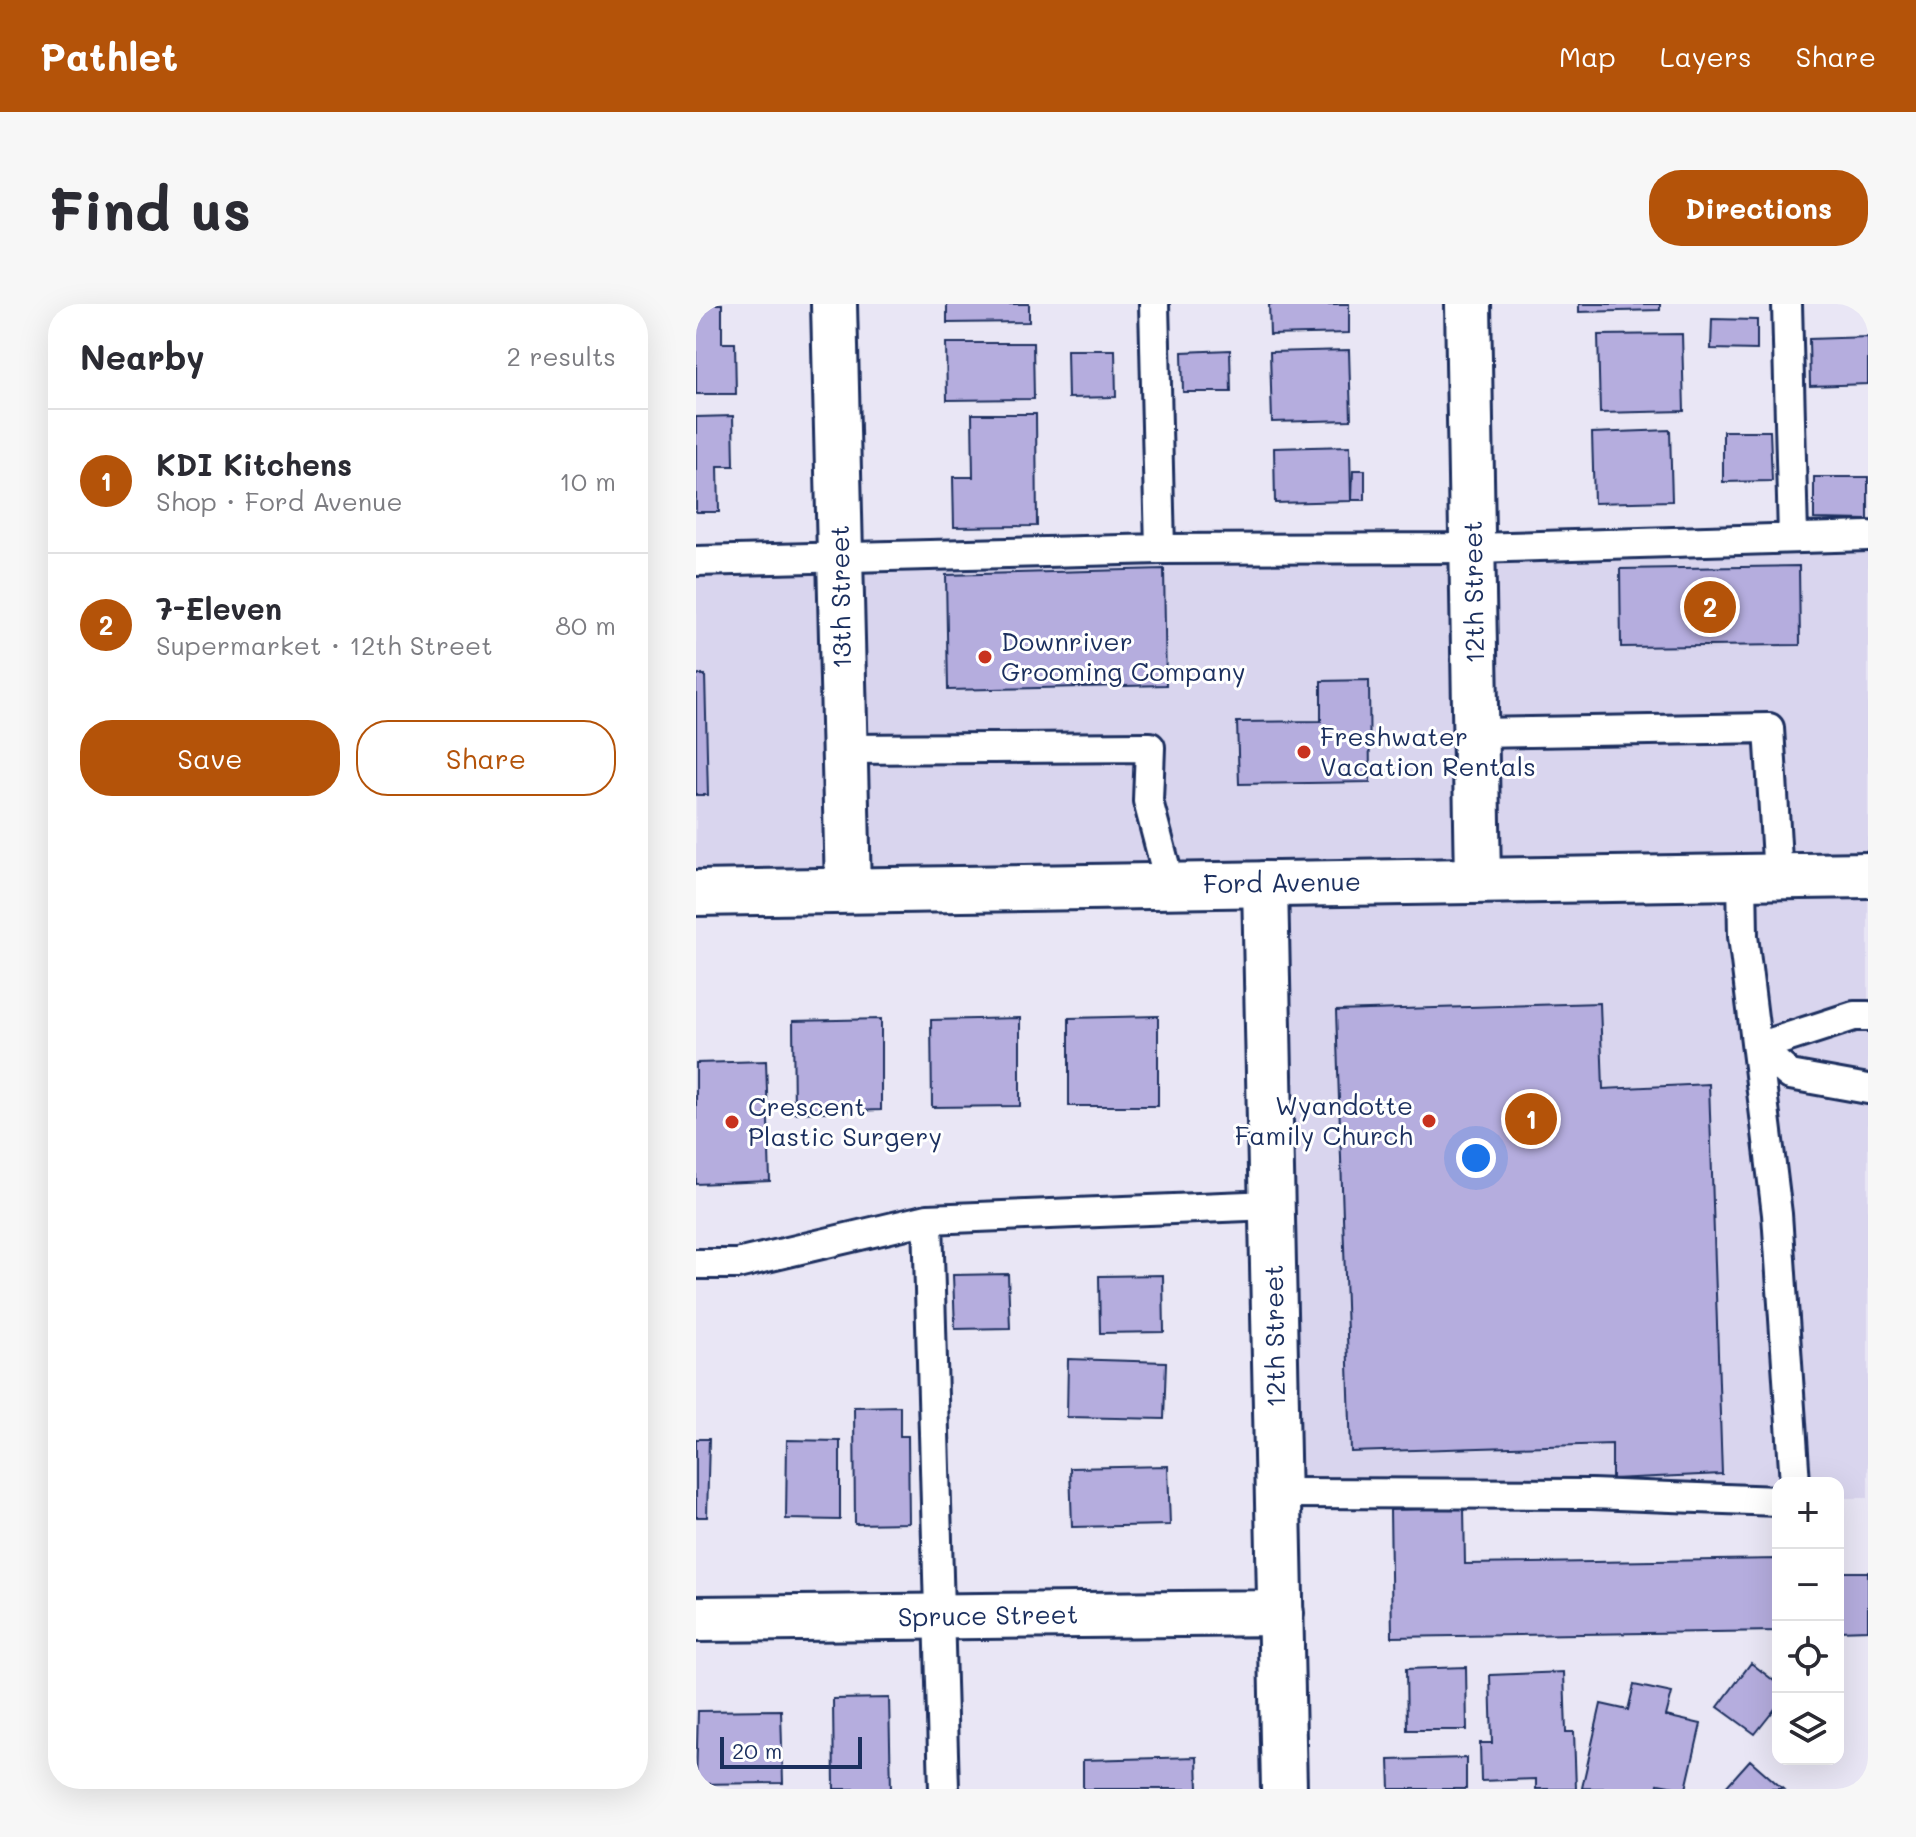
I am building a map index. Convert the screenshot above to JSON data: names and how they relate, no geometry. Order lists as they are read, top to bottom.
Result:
{
  "streets": {
    "street": [
      "12th Street",
      "13th Street",
      "Ford Avenue",
      "Spruce Street"
    ]
  },
  "crossings": [
    ["12th Street", "Ford Avenue"],
    ["12th Street", "Spruce Street"],
    ["13th Street", "Ford Avenue"]
  ],
  "places": [
    "Downriver Grooming Company",
    "Freshwater Vacation Rentals",
    "Wyandotte Family Church",
    "Crescent Plastic Surgery"
  ],
  "scale_bar": "20 m",
  "page": {
    "header": "Pathlet",
    "nav": ["Map", "Layers", "Share"],
    "buttons": [
      "Directions",
      ["Save", "Share"]
    ],
    "title": "Find us",
    "heading": ["Nearby", "2 results"],
    "list": [
      {
        "mark": "1",
        "name": "KDI Kitchens",
        "note": "Shop · Ford Avenue",
        "value": "10 m"
      },
      {
        "mark": "2",
        "name": "7-Eleven",
        "note": "Supermarket · 12th Street",
        "value": "80 m"
      }
    ],
    "pins": ["2", "1"],
    "map_buttons": ["+", "−"],
    "scale": "20 m"
  }
}
